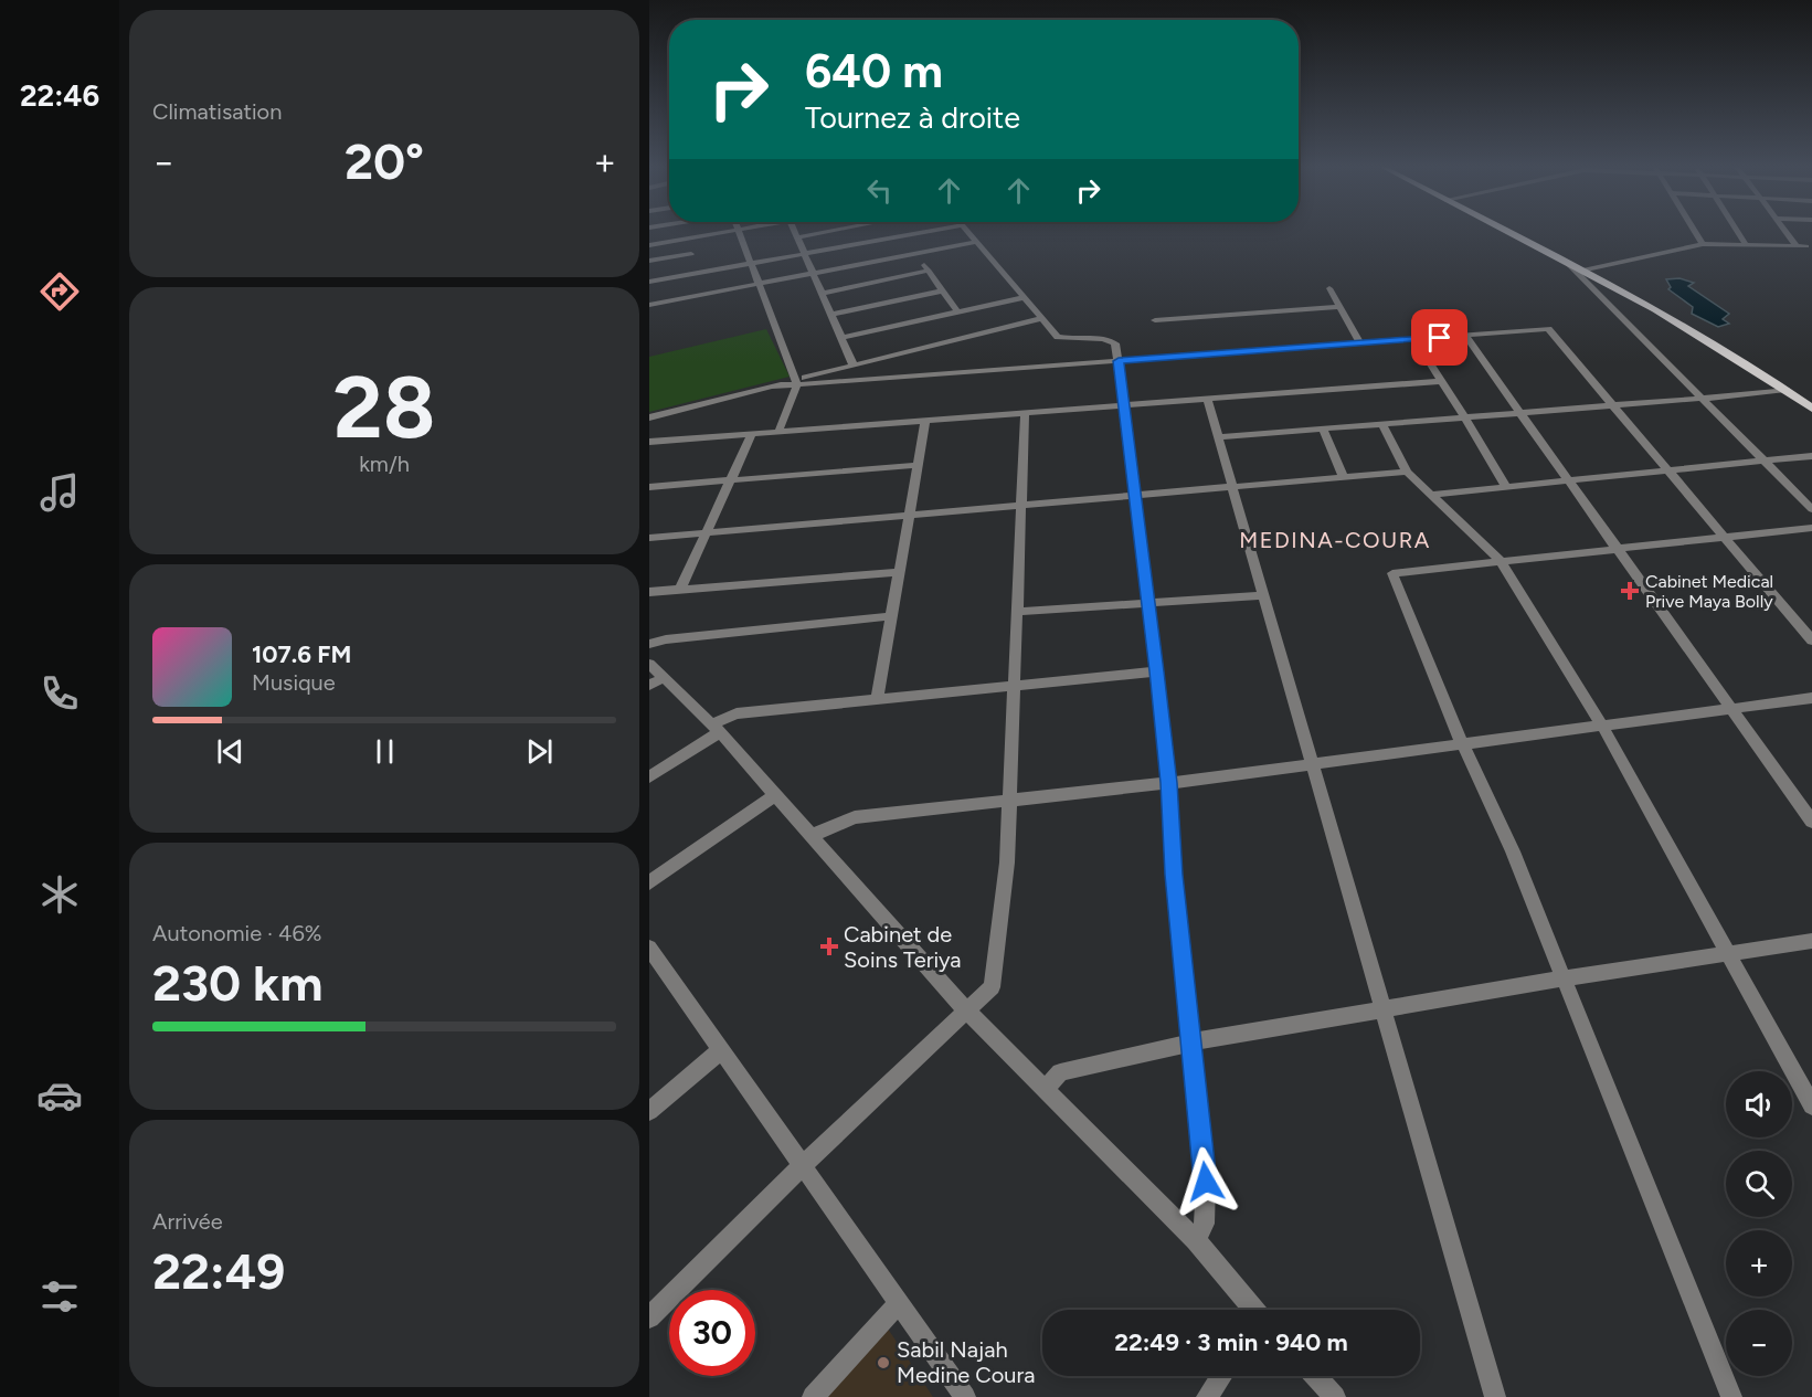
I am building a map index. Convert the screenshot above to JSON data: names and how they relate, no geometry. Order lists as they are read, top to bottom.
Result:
{
  "districts": ["MEDINA-COURA"],
  "places": {
    "health": ["Cabinet Medical Prive Maya Bolly", "Cabinet de Soins Teriya"],
    "other": ["Sabil Najah Medine Coura"]
  },
  "page": {
    "tabs": "22:46",
    "tile": [
      "Climatisation",
      ["28", "km/h"],
      ["Autonomie · 46%", "230 km"],
      ["Arrivée", "22:49"]
    ],
    "turn": ["640 m", "Tournez à droite"],
    "heat": ["−", "20°", "+"],
    "song": ["107.6 FM", "Musique"],
    "map_buttons": ["+", "−"],
    "limit": "30",
    "trip": "22:49 · 3 min · 940 m"
  }
}
